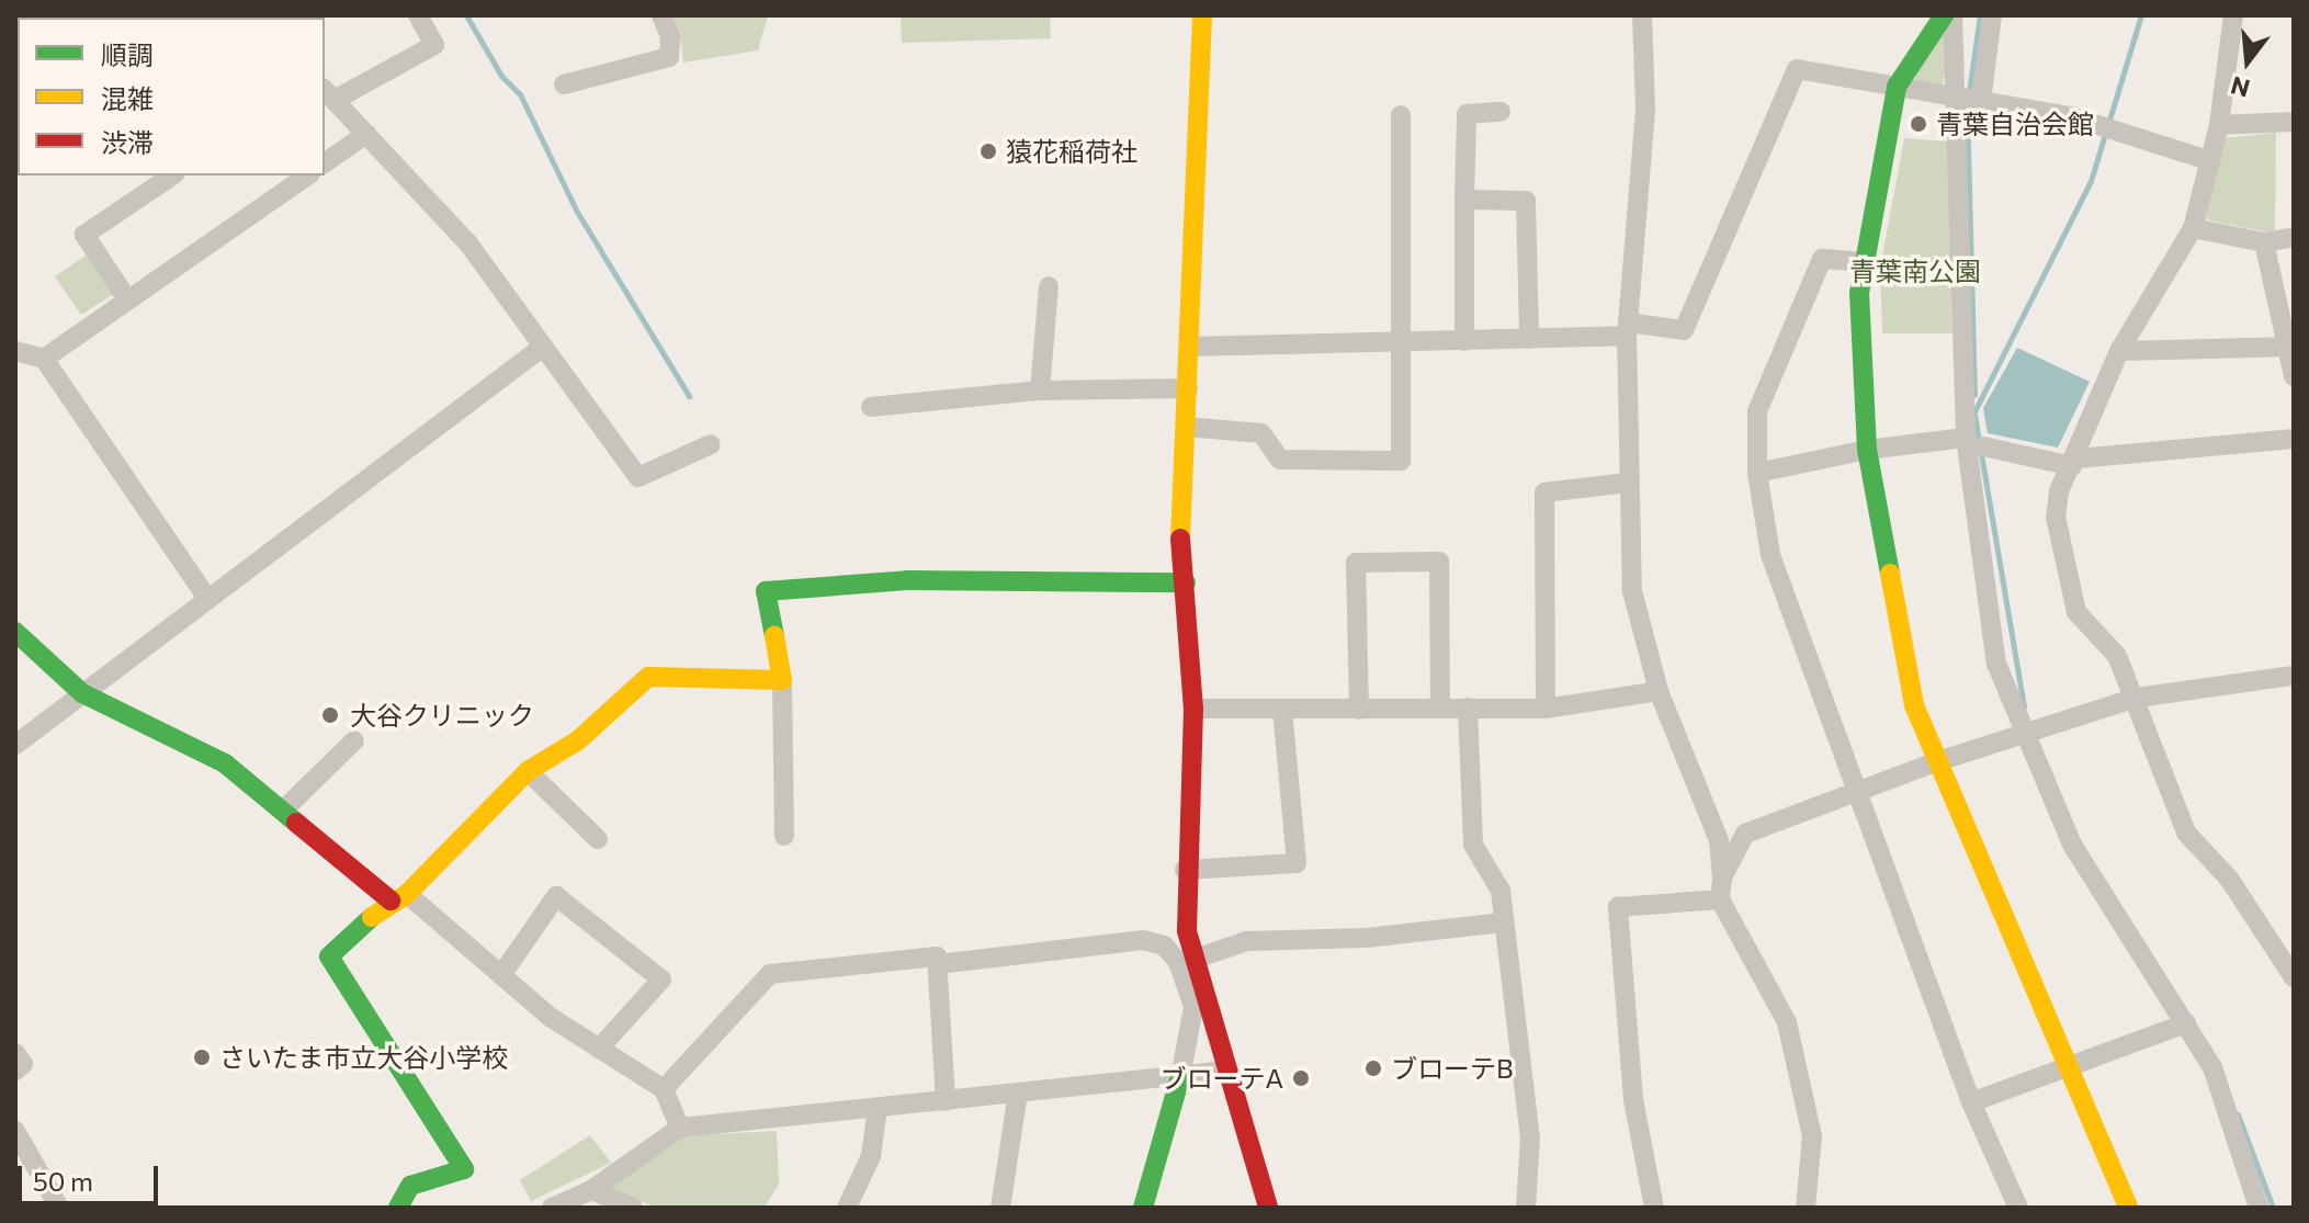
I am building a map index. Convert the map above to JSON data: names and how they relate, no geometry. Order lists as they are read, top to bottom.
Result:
{
  "parks": ["青葉南公園"],
  "places": [
    "青葉自治会館",
    "猿花稲荷社",
    "大谷クリニック",
    "さいたま市立大谷小学校",
    "ブローテB",
    "ブローテA"
  ],
  "legend": ["順調", "混雑", "渋滞"],
  "scale_bar": "50 m",
  "north": "bottom"
}
